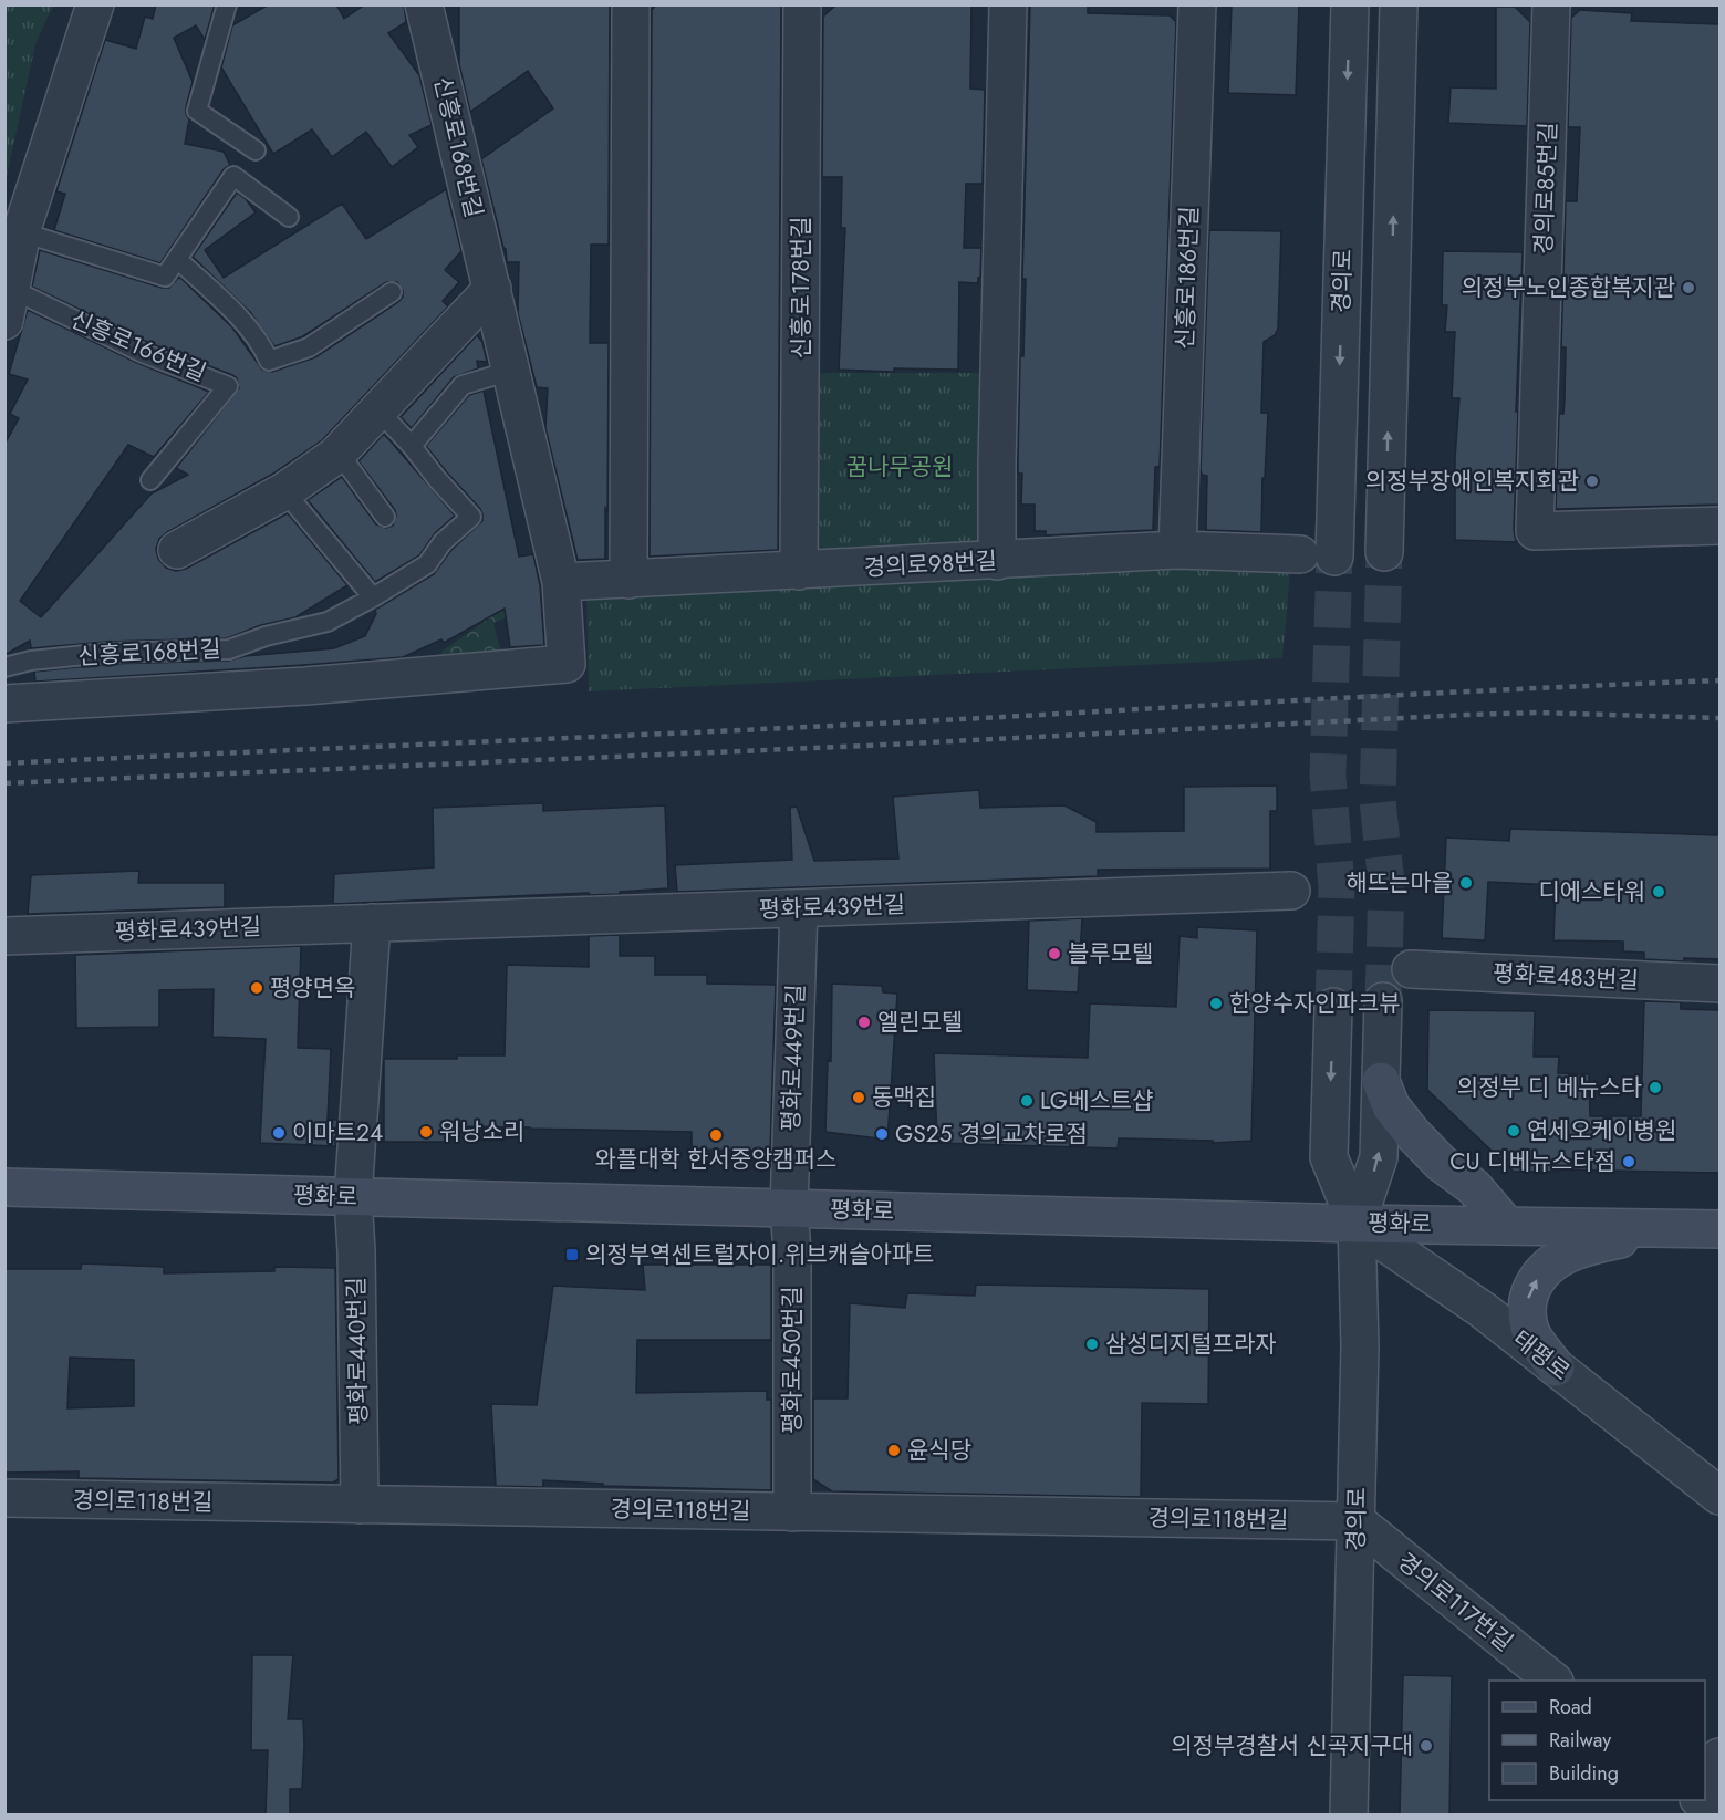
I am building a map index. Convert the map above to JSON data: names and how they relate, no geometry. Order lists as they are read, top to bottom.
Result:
{
  "streets": {
    "main road": ["평화로"],
    "street": [
      "신흥로168번길",
      "경의로85번길",
      "신흥로186번길",
      "경의로",
      "신흥로178번길",
      "신흥로166번길",
      "경의로98번길",
      "평화로439번길",
      "평화로483번길",
      "평화로449번길",
      "평화로440번길",
      "태평로",
      "평화로450번길",
      "경의로118번길",
      "경의로117번길"
    ]
  },
  "crossings": [
    ["신흥로168번길", "경의로98번길"],
    ["신흥로186번길", "경의로98번길"],
    ["경의로", "경의로98번길"],
    ["경의로", "평화로"],
    ["경의로", "태평로"],
    ["경의로", "경의로118번길"],
    ["경의로", "경의로117번길"],
    ["신흥로178번길", "경의로98번길"],
    ["평화로439번길", "평화로449번길"],
    ["평화로449번길", "평화로"],
    ["평화로449번길", "평화로450번길"],
    ["평화로", "평화로440번길"],
    ["평화로", "태평로"],
    ["평화로", "평화로450번길"],
    ["평화로440번길", "경의로118번길"],
    ["평화로450번길", "경의로118번길"],
    ["경의로118번길", "경의로117번길"]
  ],
  "parks": ["꿈나무공원"],
  "places": {
    "other": [
      "의정부노인종합복지관",
      "의정부장애인복지회관",
      "해뜨는마을",
      "디에스타워",
      "블루모텔",
      "평양면옥",
      "한양수자인파크뷰",
      "엘린모텔",
      "의정부 디 베뉴스타",
      "동맥집",
      "LG베스트샵",
      "연세오케이병원",
      "워낭소리",
      "이마트24",
      "GS25 경의교차로점",
      "와플대학 한서중앙캠퍼스",
      "CU 디베뉴스타점",
      "삼성디지털프라자",
      "윤식당",
      "의정부경찰서 신곡지구대"
    ],
    "transit": ["의정부역센트럴자이.위브캐슬아파트"]
  },
  "legend": ["Road", "Railway", "Building"]
}
